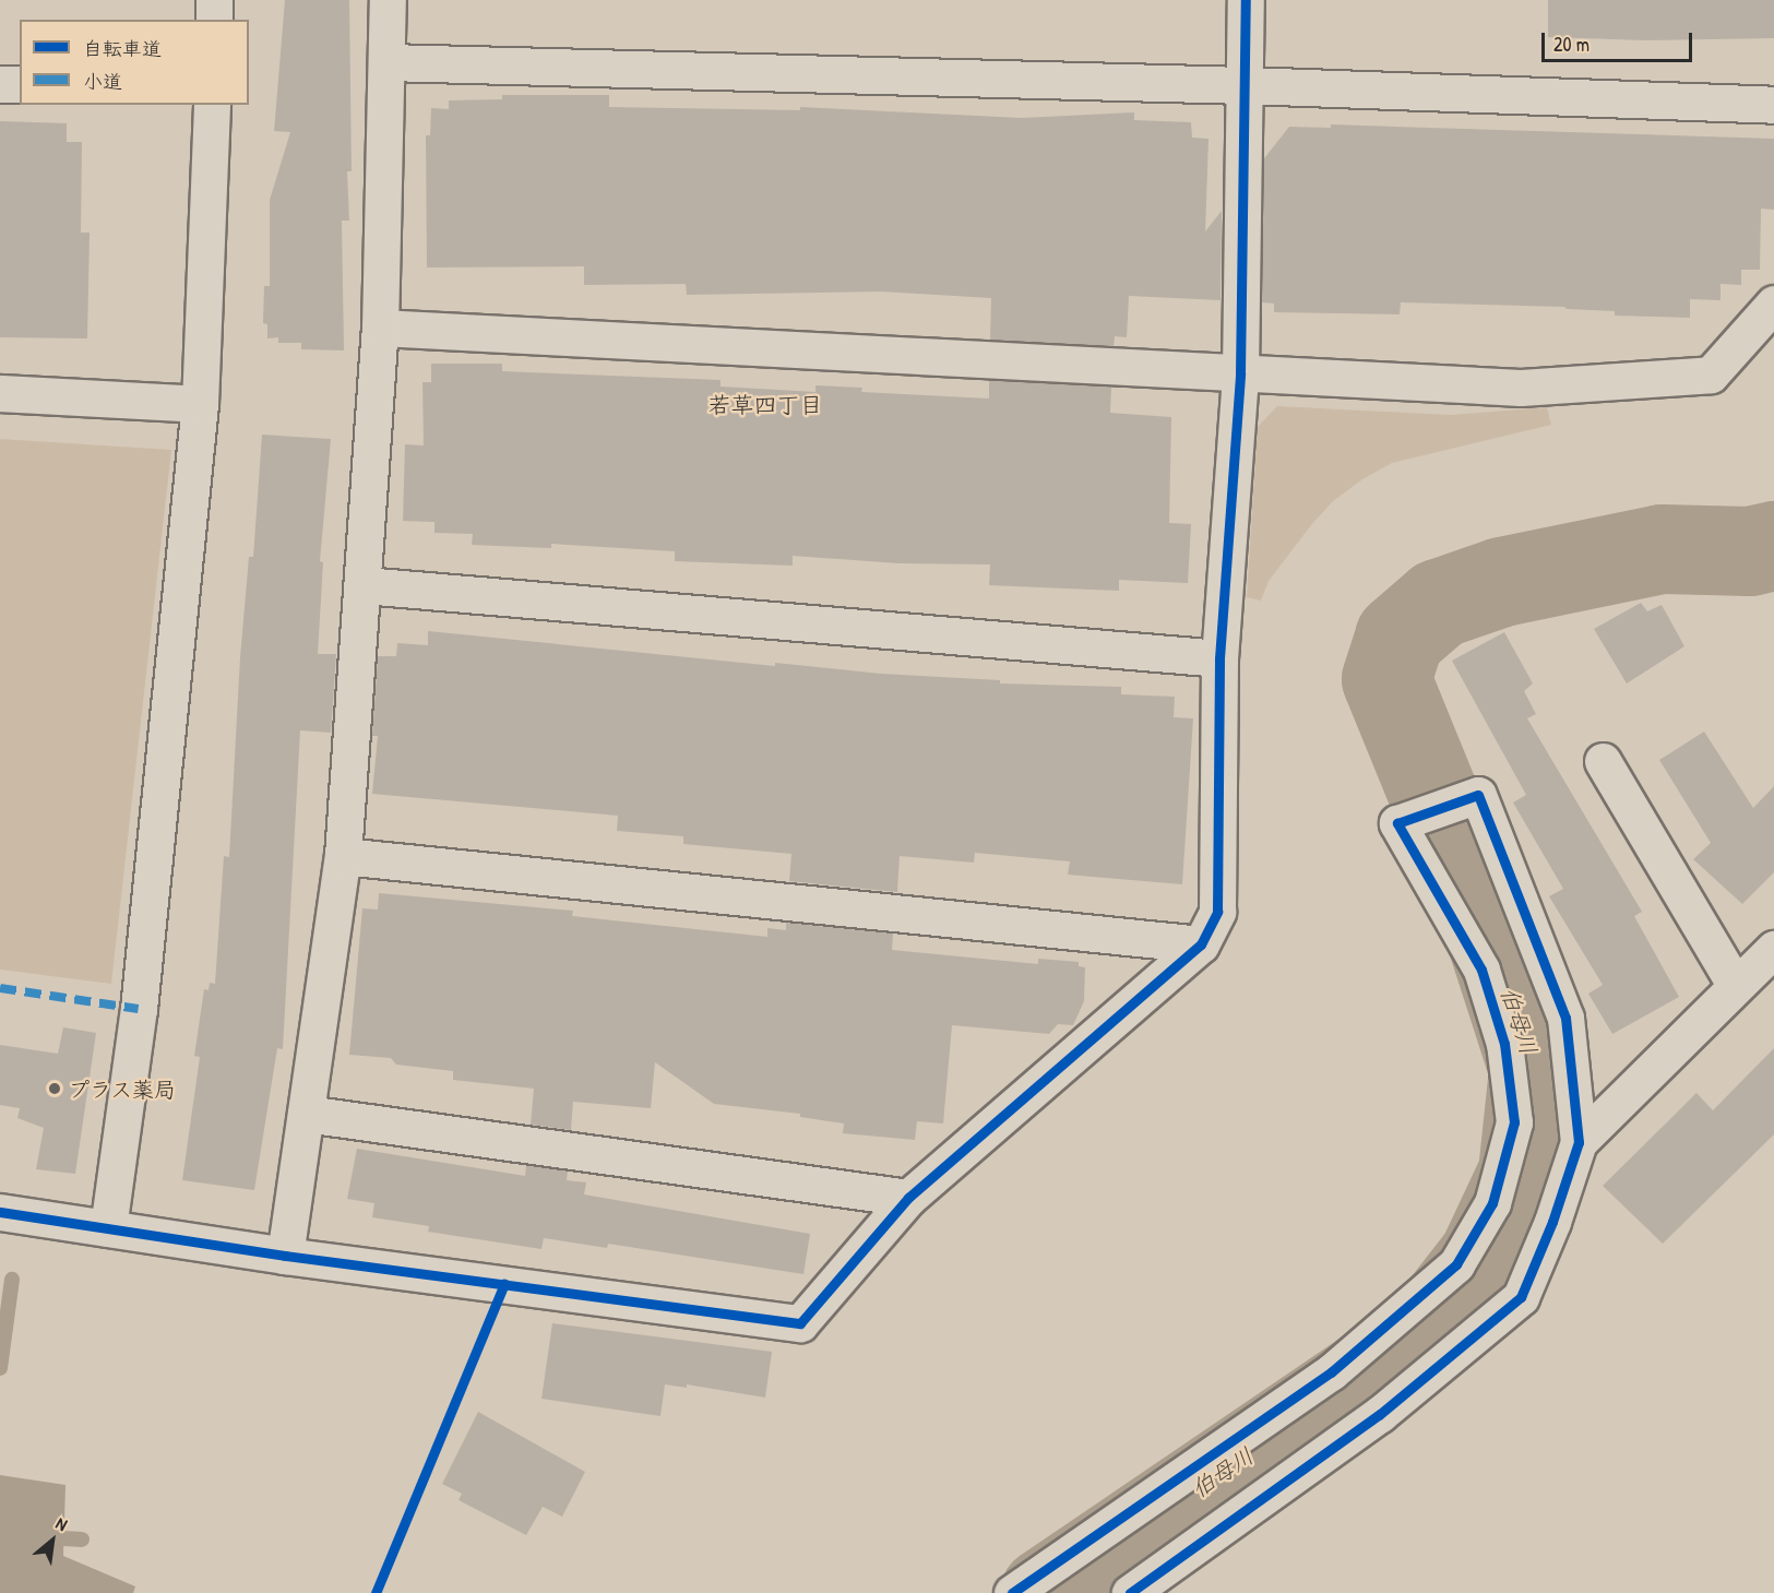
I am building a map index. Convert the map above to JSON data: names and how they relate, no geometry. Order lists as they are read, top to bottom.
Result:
{
  "districts": ["若草四丁目"],
  "water": ["伯母川"],
  "places": ["プラス薬局"],
  "legend": ["自転車道", "小道"],
  "scale_bar": "20 m",
  "north": "top right"
}
